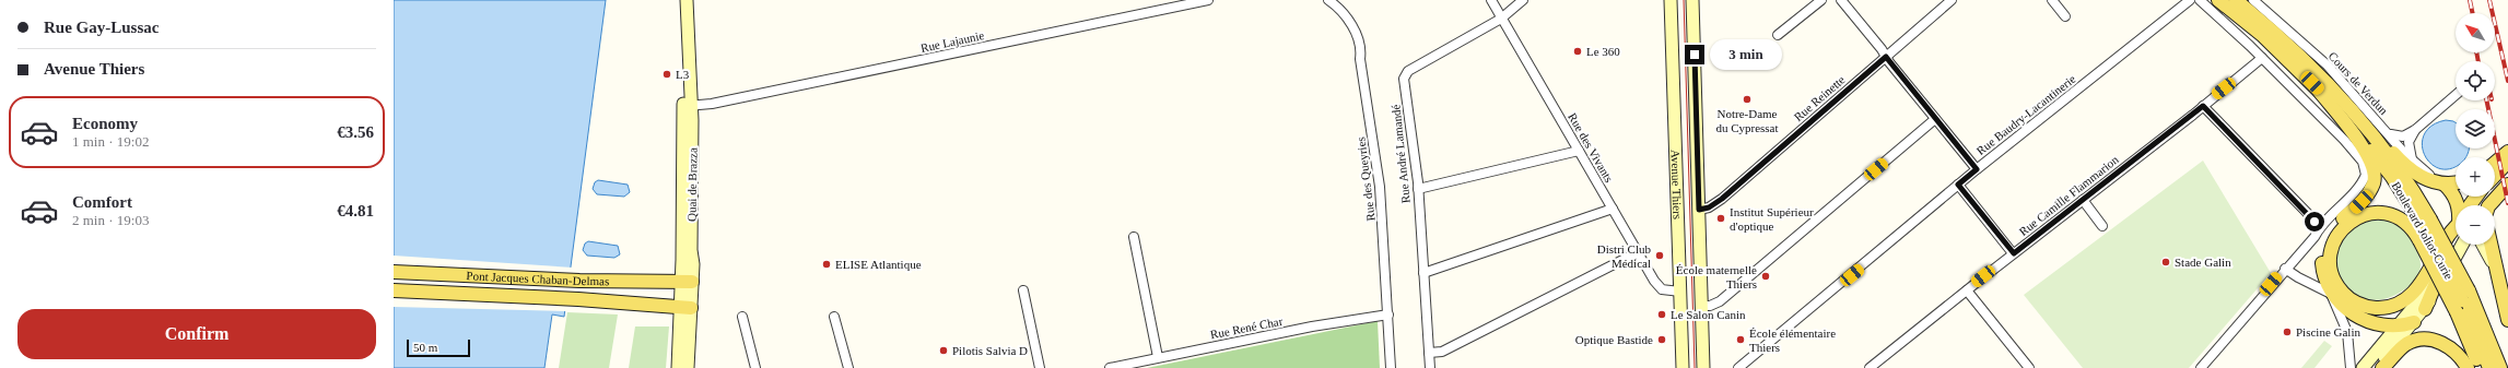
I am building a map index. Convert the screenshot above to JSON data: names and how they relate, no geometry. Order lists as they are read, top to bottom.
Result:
{
  "streets": {
    "main road": [
      "Quai de Brazza",
      "Avenue Thiers",
      "Boulevard Joliot-Curie",
      "Pont Jacques Chaban-Delmas"
    ],
    "street": [
      "Rue Lajaunie",
      "Cours de Verdun",
      "Rue Reinette",
      "Rue Baudry-Lacantinerie",
      "Rue des Vivants",
      "Rue André Lamandé",
      "Rue des Queyries",
      "Rue Camille Flammarion",
      "Rue René Char"
    ]
  },
  "crossings": [
    ["Rue Lajaunie", "Quai de Brazza"],
    ["Rue Reinette", "Avenue Thiers"],
    ["Rue des Vivants", "Rue André Lamandé"],
    ["Rue des Vivants", "Avenue Thiers"],
    ["Rue des Queyries", "Rue René Char"],
    ["Quai de Brazza", "Pont Jacques Chaban-Delmas"]
  ],
  "places": [
    "Le 360",
    "L3",
    "Notre-Dame du Cypressat",
    "Institut Supérieur d'optique",
    "Distri Club Médical",
    "Stade Galin",
    "ELISE Atlantique",
    "École maternelle Thiers",
    "Le Salon Canin",
    "Piscine Galin",
    "Optique Bastide",
    "École élémentaire Thiers",
    "Pilotis Salvia D"
  ],
  "scale_bar": "50 m",
  "north": "top left",
  "page": {
    "banner": ["Rue Gay-Lussac", "Avenue Thiers"],
    "map_buttons": ["+", "−"],
    "bubble": "3 min",
    "list": [
      {
        "name": "Economy",
        "note": "1 min · 19:02",
        "value": "€3.56"
      },
      {
        "name": "Comfort",
        "note": "2 min · 19:03",
        "value": "€4.81"
      }
    ],
    "buttons": "Confirm",
    "scale": "50 m"
  }
}
